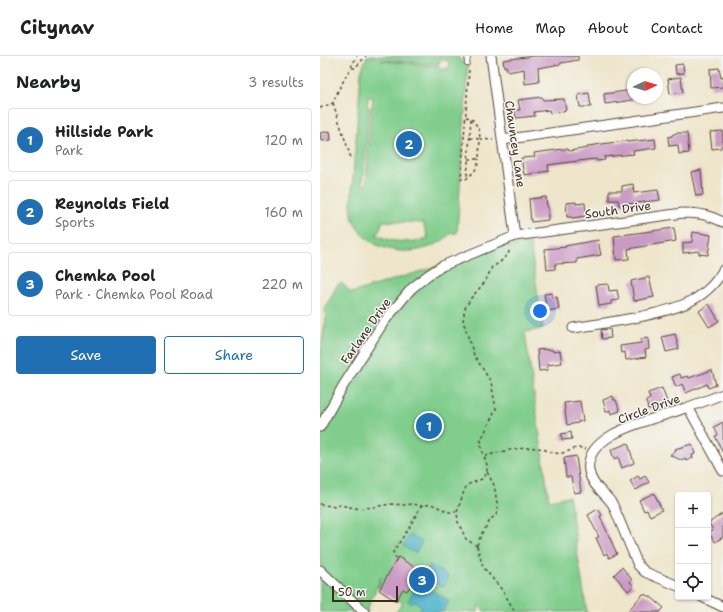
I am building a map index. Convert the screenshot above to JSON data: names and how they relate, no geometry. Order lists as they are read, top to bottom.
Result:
{
  "streets": {
    "street": [
      "Chauncey Lane",
      "South Drive",
      "Farlane Drive",
      "Circle Drive"
    ]
  },
  "crossings": [
    ["Chauncey Lane", "South Drive"],
    ["Chauncey Lane", "Farlane Drive"],
    ["South Drive", "Farlane Drive"]
  ],
  "scale_bar": "50 m",
  "north": "right",
  "page": {
    "header": "Citynav",
    "nav": [
      "Home",
      "Map",
      "About",
      "Contact"
    ],
    "heading": ["Nearby", "3 results"],
    "list": [
      {
        "mark": "1",
        "name": "Hillside Park",
        "note": "Park",
        "value": "120 m"
      },
      {
        "mark": "2",
        "name": "Reynolds Field",
        "note": "Sports",
        "value": "160 m"
      },
      {
        "mark": "3",
        "name": "Chemka Pool",
        "note": "Park · Chemka Pool Road",
        "value": "220 m"
      }
    ],
    "pins": ["2", "1", "3"],
    "buttons": ["Save", "Share"],
    "map_buttons": ["+", "−"],
    "scale": "50 m"
  }
}
